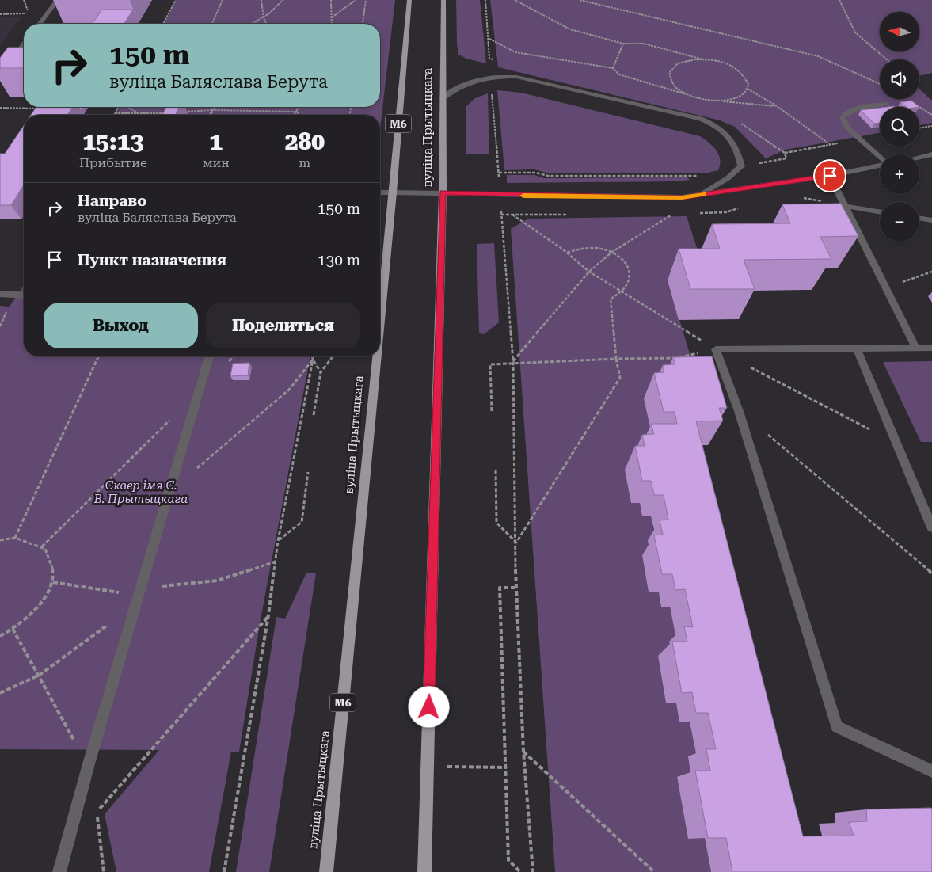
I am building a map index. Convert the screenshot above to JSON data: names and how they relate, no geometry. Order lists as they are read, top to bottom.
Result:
{
  "streets": {
    "main road": ["М6", "вуліца Прытыцкага"]
  },
  "parks": ["Сквер імя С. В. Прытыцкага"],
  "north": "left",
  "page": {
    "map_buttons": ["+", "−"],
    "turn": ["150 m", "вуліца Баляслава Берута"],
    "eta": [
      "15:13",
      "Прибытие",
      "1",
      "мин",
      "280",
      "m"
    ],
    "list": [
      {
        "name": "Направо",
        "note": "вуліца Баляслава Берута",
        "value": "150 m"
      },
      {
        "name": "Пункт назначения",
        "value": "130 m"
      }
    ],
    "buttons": ["Выход", "Поделиться"]
  }
}
